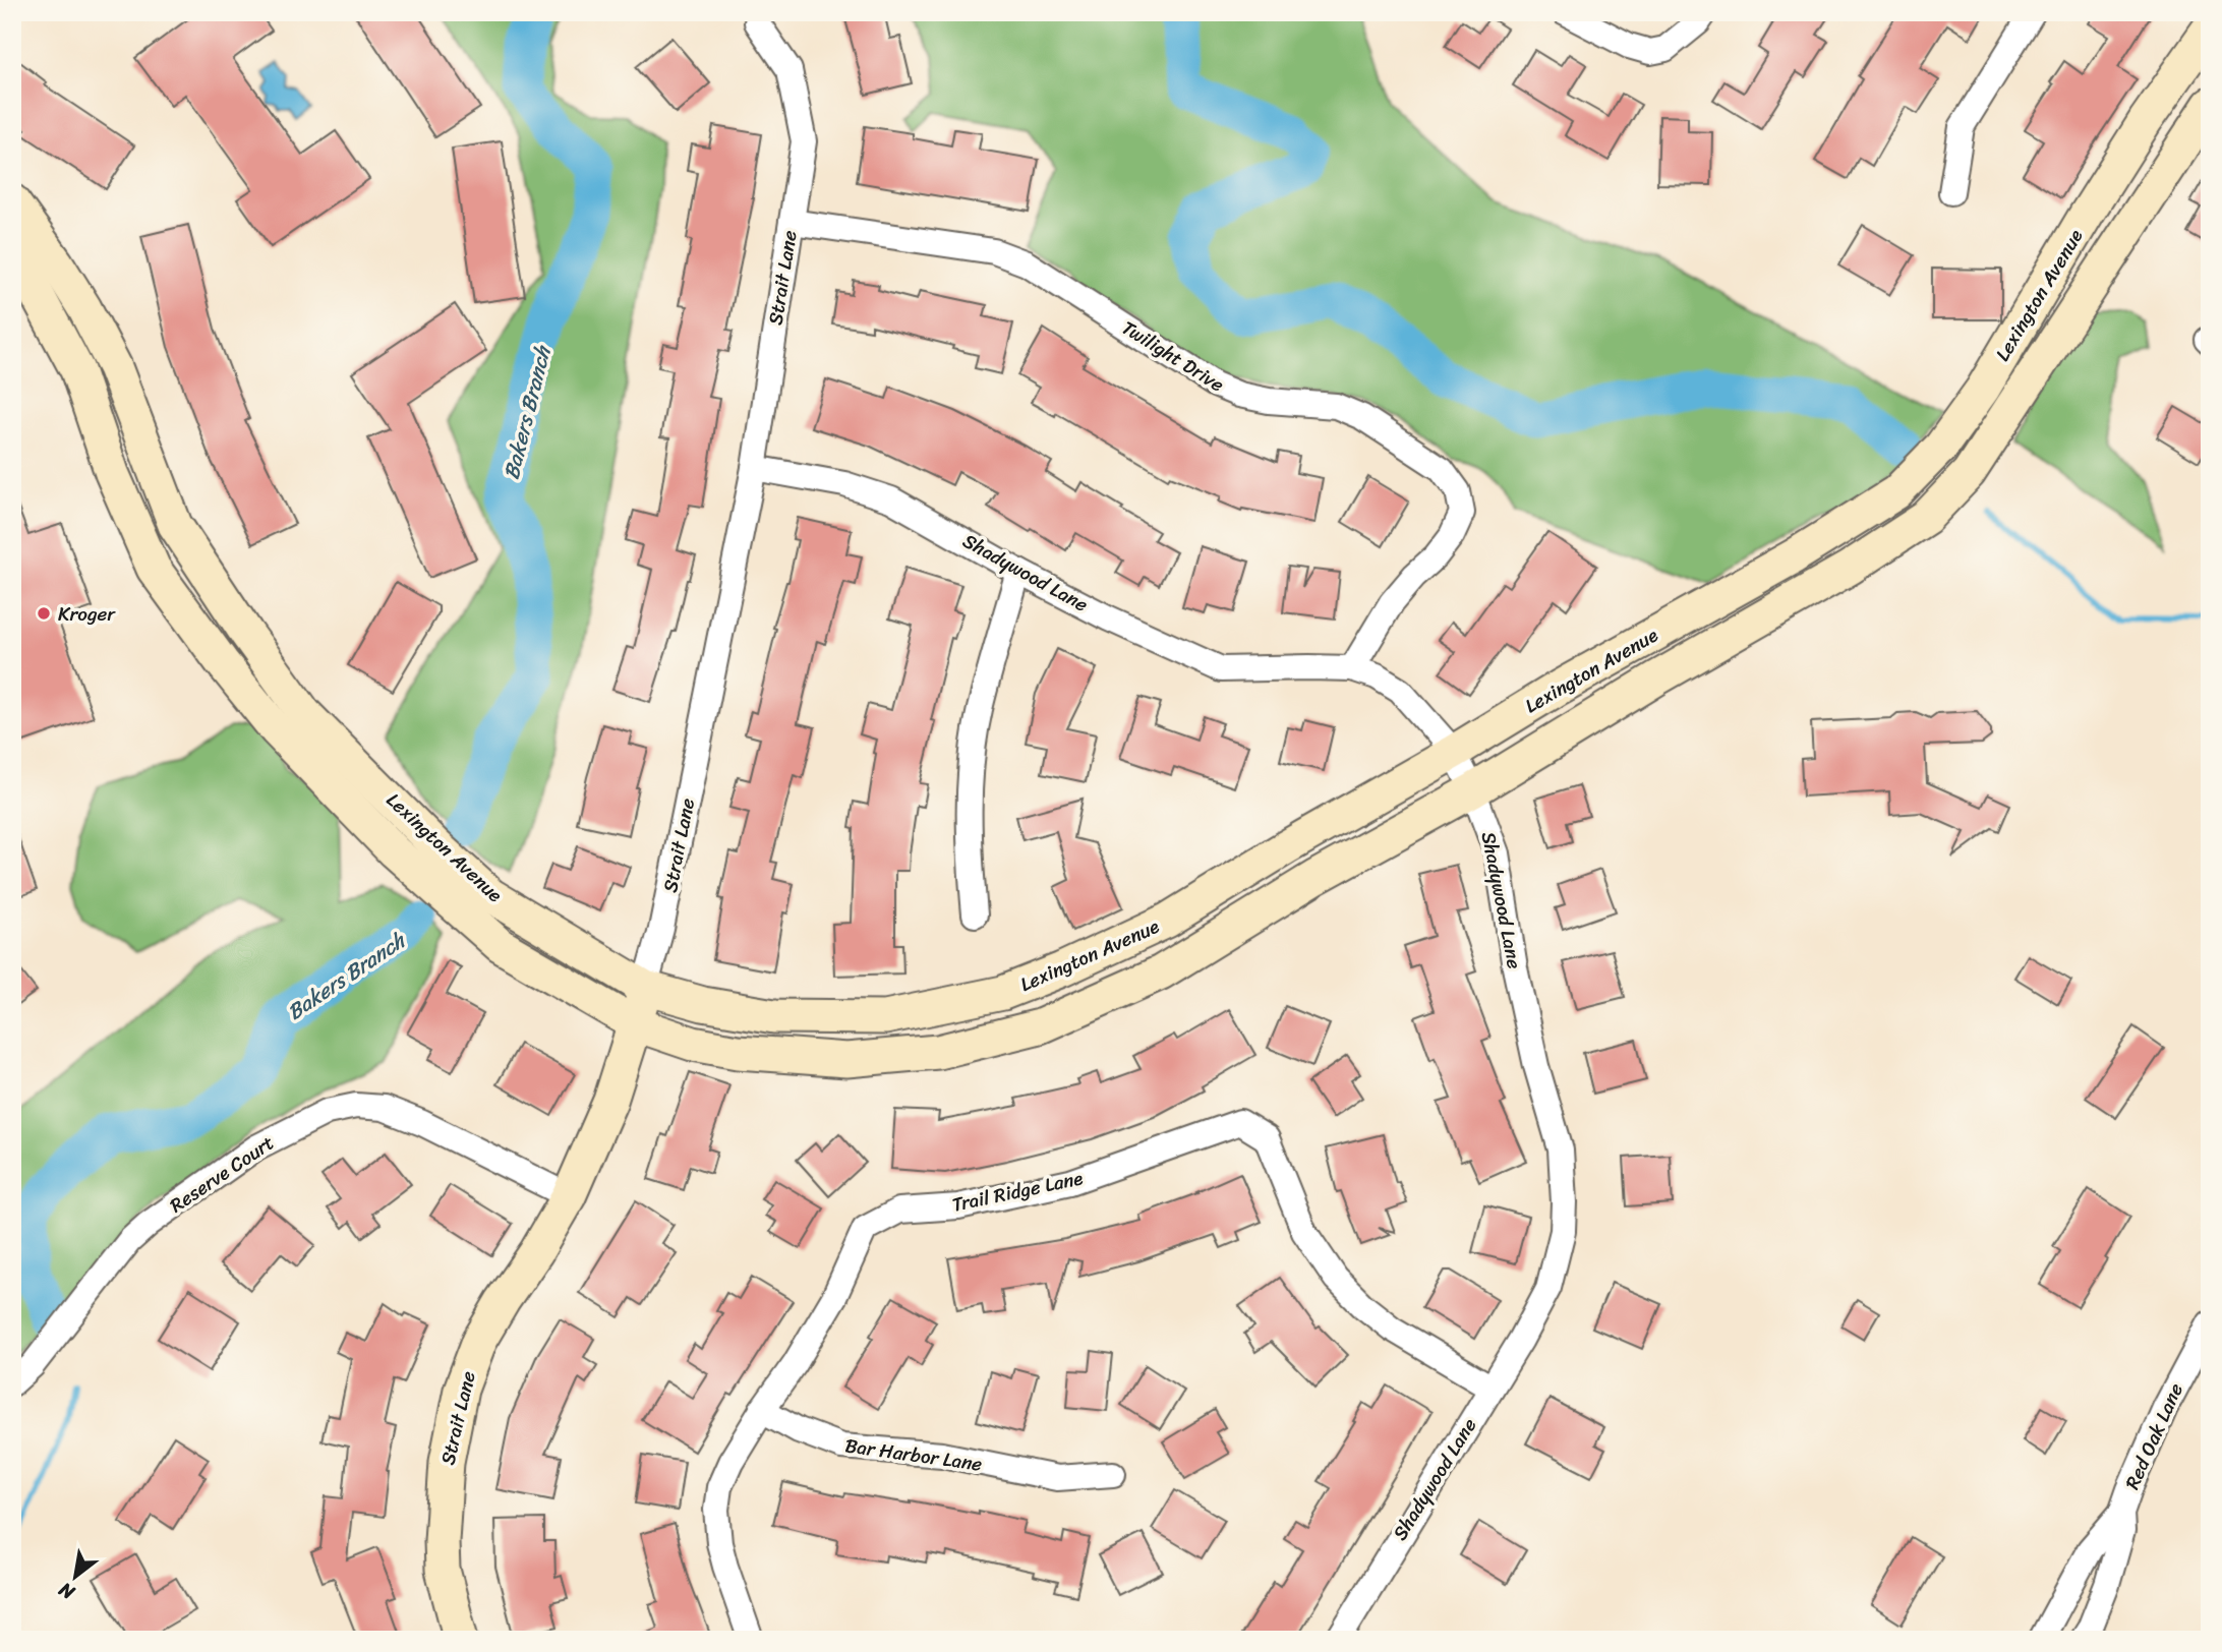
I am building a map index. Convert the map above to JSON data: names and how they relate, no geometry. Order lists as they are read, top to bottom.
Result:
{
  "streets": {
    "street": [
      "Strait Lane",
      "Lexington Avenue",
      "Twilight Drive",
      "Shadywood Lane",
      "Reserve Court",
      "Trail Ridge Lane",
      "Red Oak Lane",
      "Bar Harbor Lane"
    ]
  },
  "crossings": [
    ["Strait Lane", "Lexington Avenue"],
    ["Strait Lane", "Twilight Drive"],
    ["Strait Lane", "Shadywood Lane"],
    ["Strait Lane", "Reserve Court"],
    ["Lexington Avenue", "Shadywood Lane"],
    ["Twilight Drive", "Shadywood Lane"],
    ["Shadywood Lane", "Trail Ridge Lane"],
    ["Trail Ridge Lane", "Bar Harbor Lane"]
  ],
  "water": ["Bakers Branch"],
  "places": ["Kroger"],
  "north": "bottom left"
}
